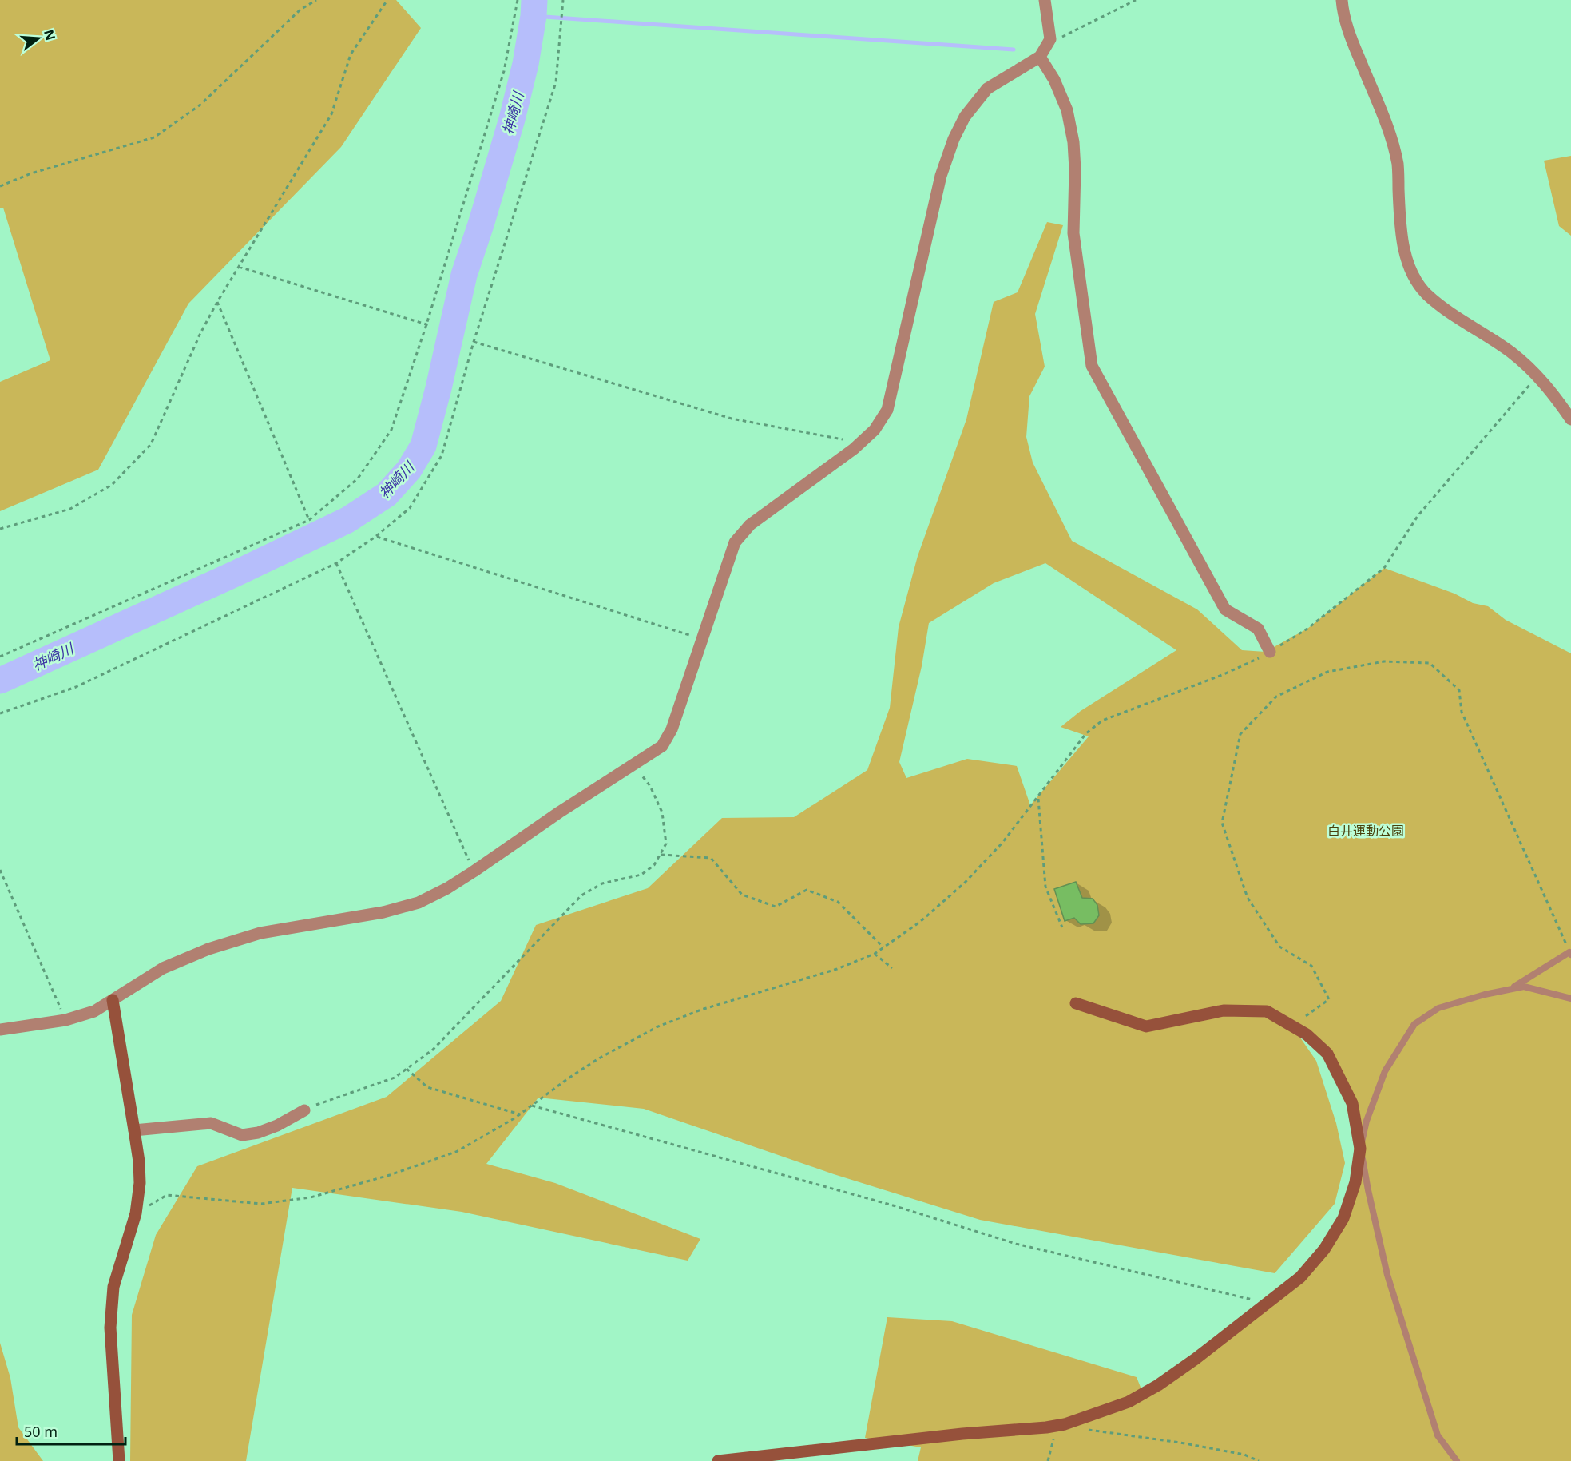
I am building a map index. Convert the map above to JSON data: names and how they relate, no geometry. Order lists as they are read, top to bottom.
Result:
{
  "water": ["神崎川"],
  "parks": ["白井運動公園"],
  "scale_bar": "50 m",
  "north": "right"
}
